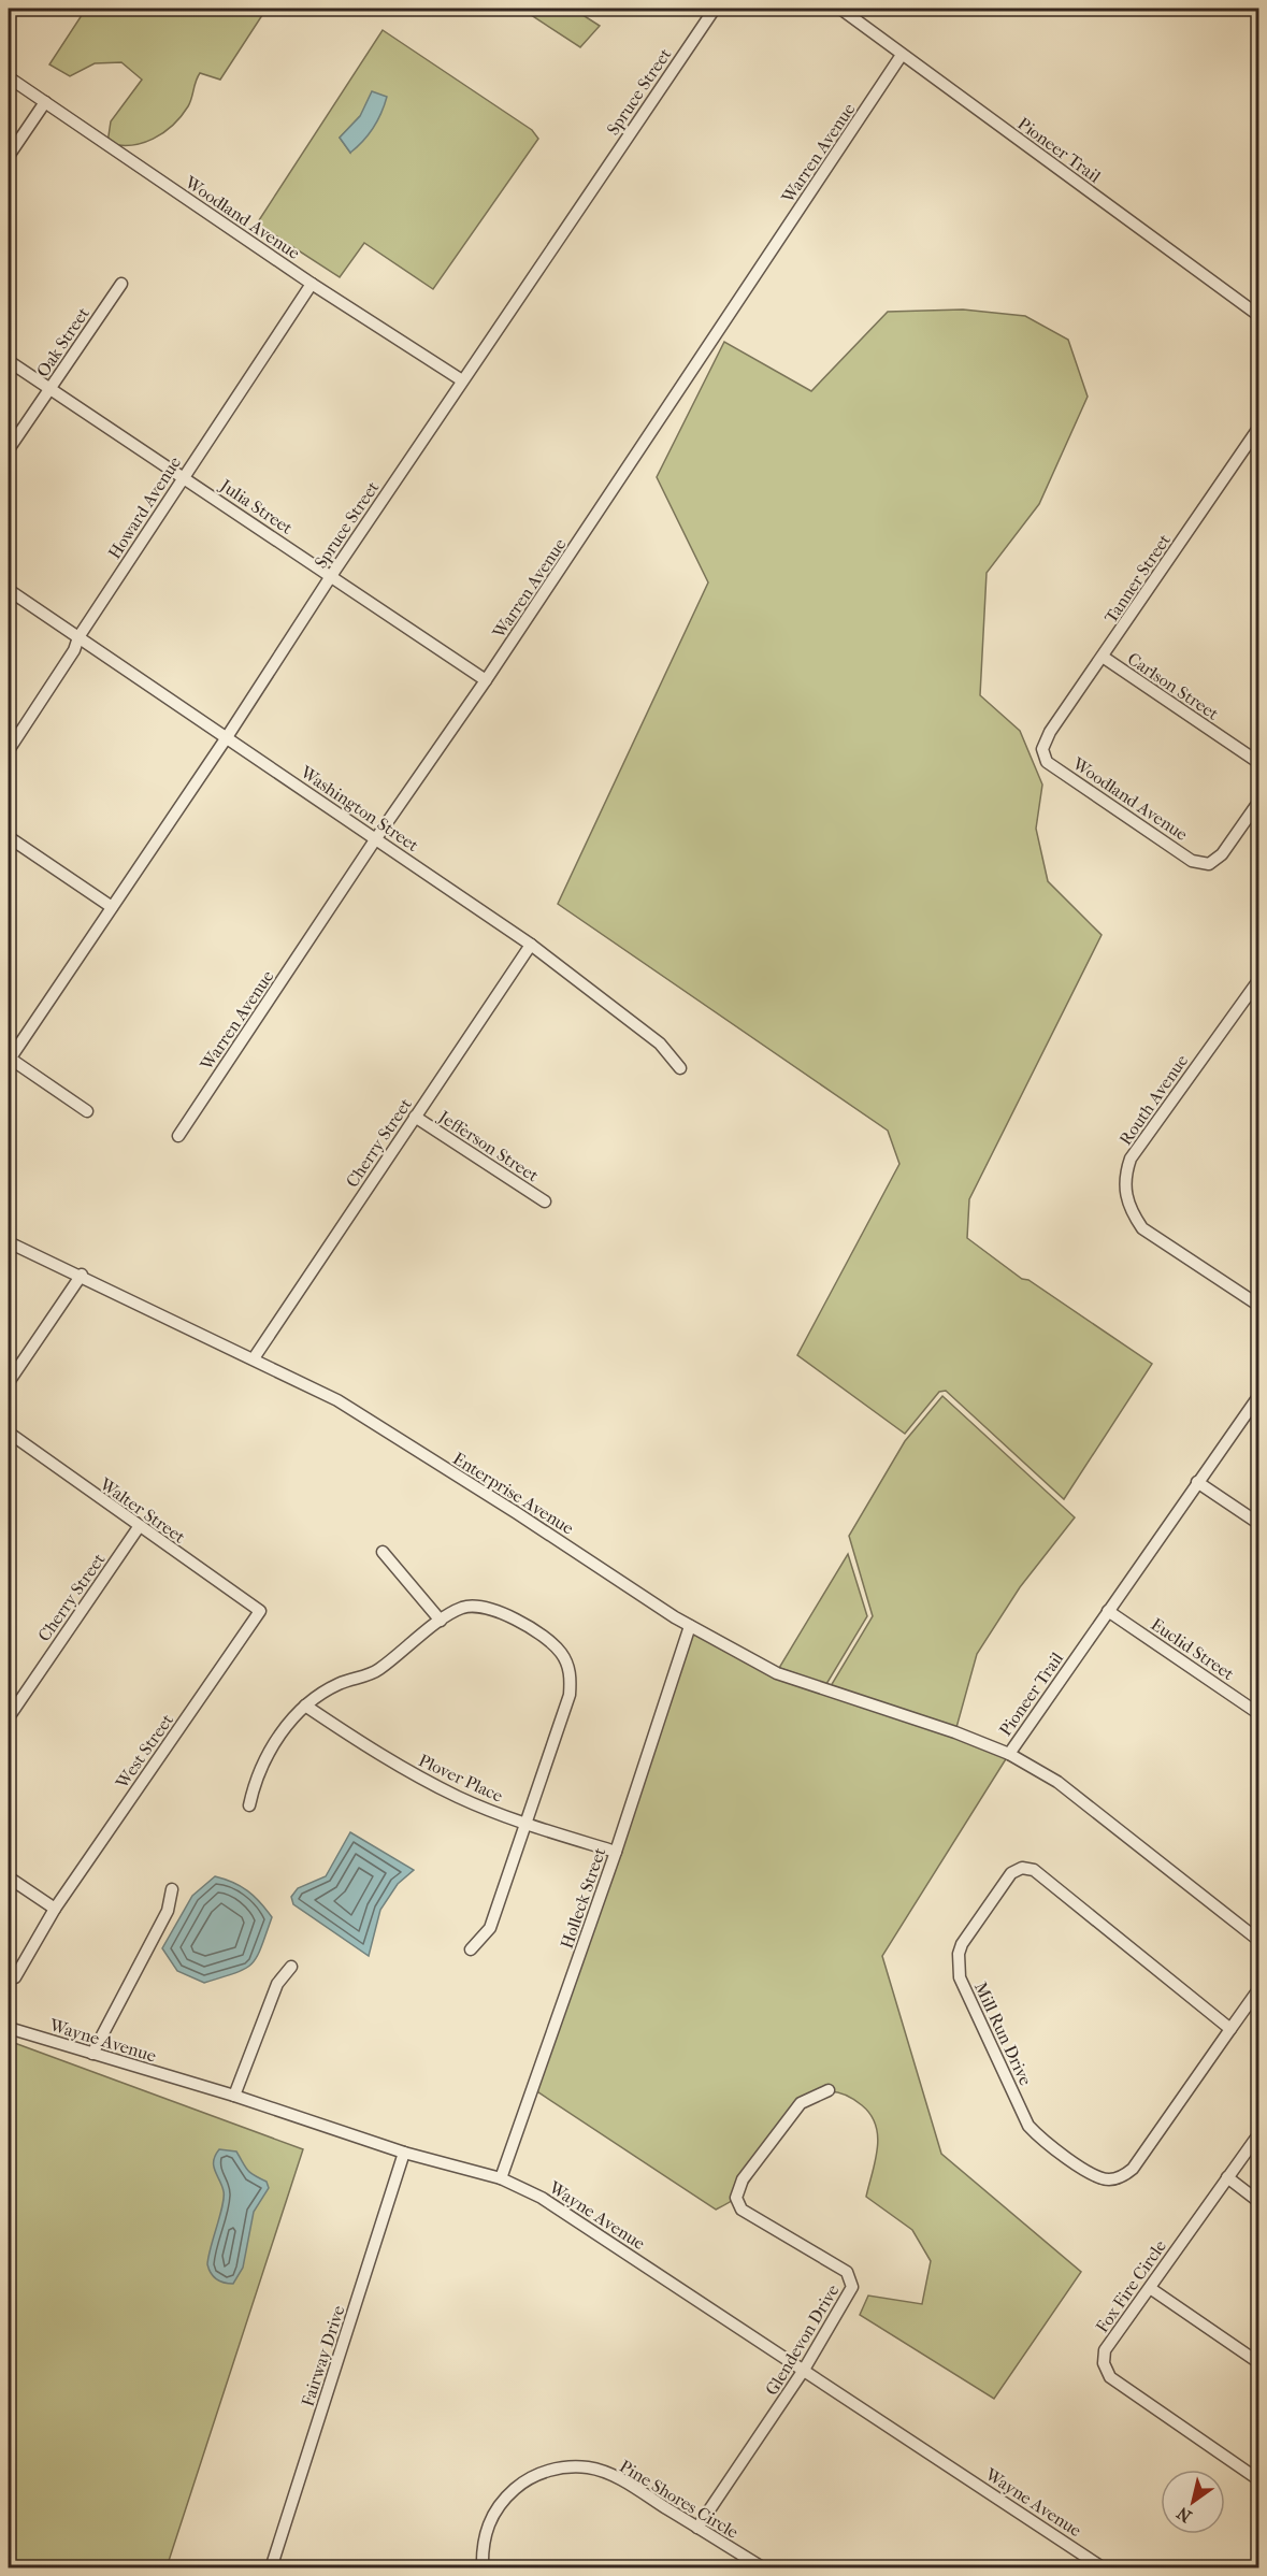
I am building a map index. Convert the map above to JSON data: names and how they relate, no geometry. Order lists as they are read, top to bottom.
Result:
{
  "streets": {
    "street": [
      "Spruce Street",
      "Pioneer Trail",
      "Warren Avenue",
      "Woodland Avenue",
      "Oak Street",
      "Julia Street",
      "Howard Avenue",
      "Tanner Street",
      "Carlson Street",
      "Washington Street",
      "Routh Avenue",
      "Cherry Street",
      "Jefferson Street",
      "Enterprise Avenue",
      "Walter Street",
      "Euclid Street",
      "West Street",
      "Plover Place",
      "Holleck Street",
      "Mill Run Drive",
      "Wayne Avenue",
      "Fox Fire Circle",
      "Glendevon Drive",
      "Fairway Drive",
      "Pine Shores Circle"
    ]
  },
  "crossings": [
    ["Spruce Street", "Woodland Avenue"],
    ["Spruce Street", "Julia Street"],
    ["Spruce Street", "Washington Street"],
    ["Pioneer Trail", "Warren Avenue"],
    ["Pioneer Trail", "Enterprise Avenue"],
    ["Pioneer Trail", "Euclid Street"],
    ["Warren Avenue", "Julia Street"],
    ["Warren Avenue", "Washington Street"],
    ["Woodland Avenue", "Howard Avenue"],
    ["Woodland Avenue", "Tanner Street"],
    ["Oak Street", "Julia Street"],
    ["Julia Street", "Howard Avenue"],
    ["Howard Avenue", "Washington Street"],
    ["Tanner Street", "Carlson Street"],
    ["Washington Street", "Cherry Street"],
    ["Cherry Street", "Jefferson Street"],
    ["Cherry Street", "Enterprise Avenue"],
    ["Cherry Street", "Walter Street"],
    ["Enterprise Avenue", "Holleck Street"],
    ["Walter Street", "West Street"],
    ["Plover Place", "Holleck Street"],
    ["Holleck Street", "Wayne Avenue"],
    ["Wayne Avenue", "Glendevon Drive"],
    ["Wayne Avenue", "Fairway Drive"],
    ["Glendevon Drive", "Pine Shores Circle"]
  ],
  "north": "bottom left"
}
